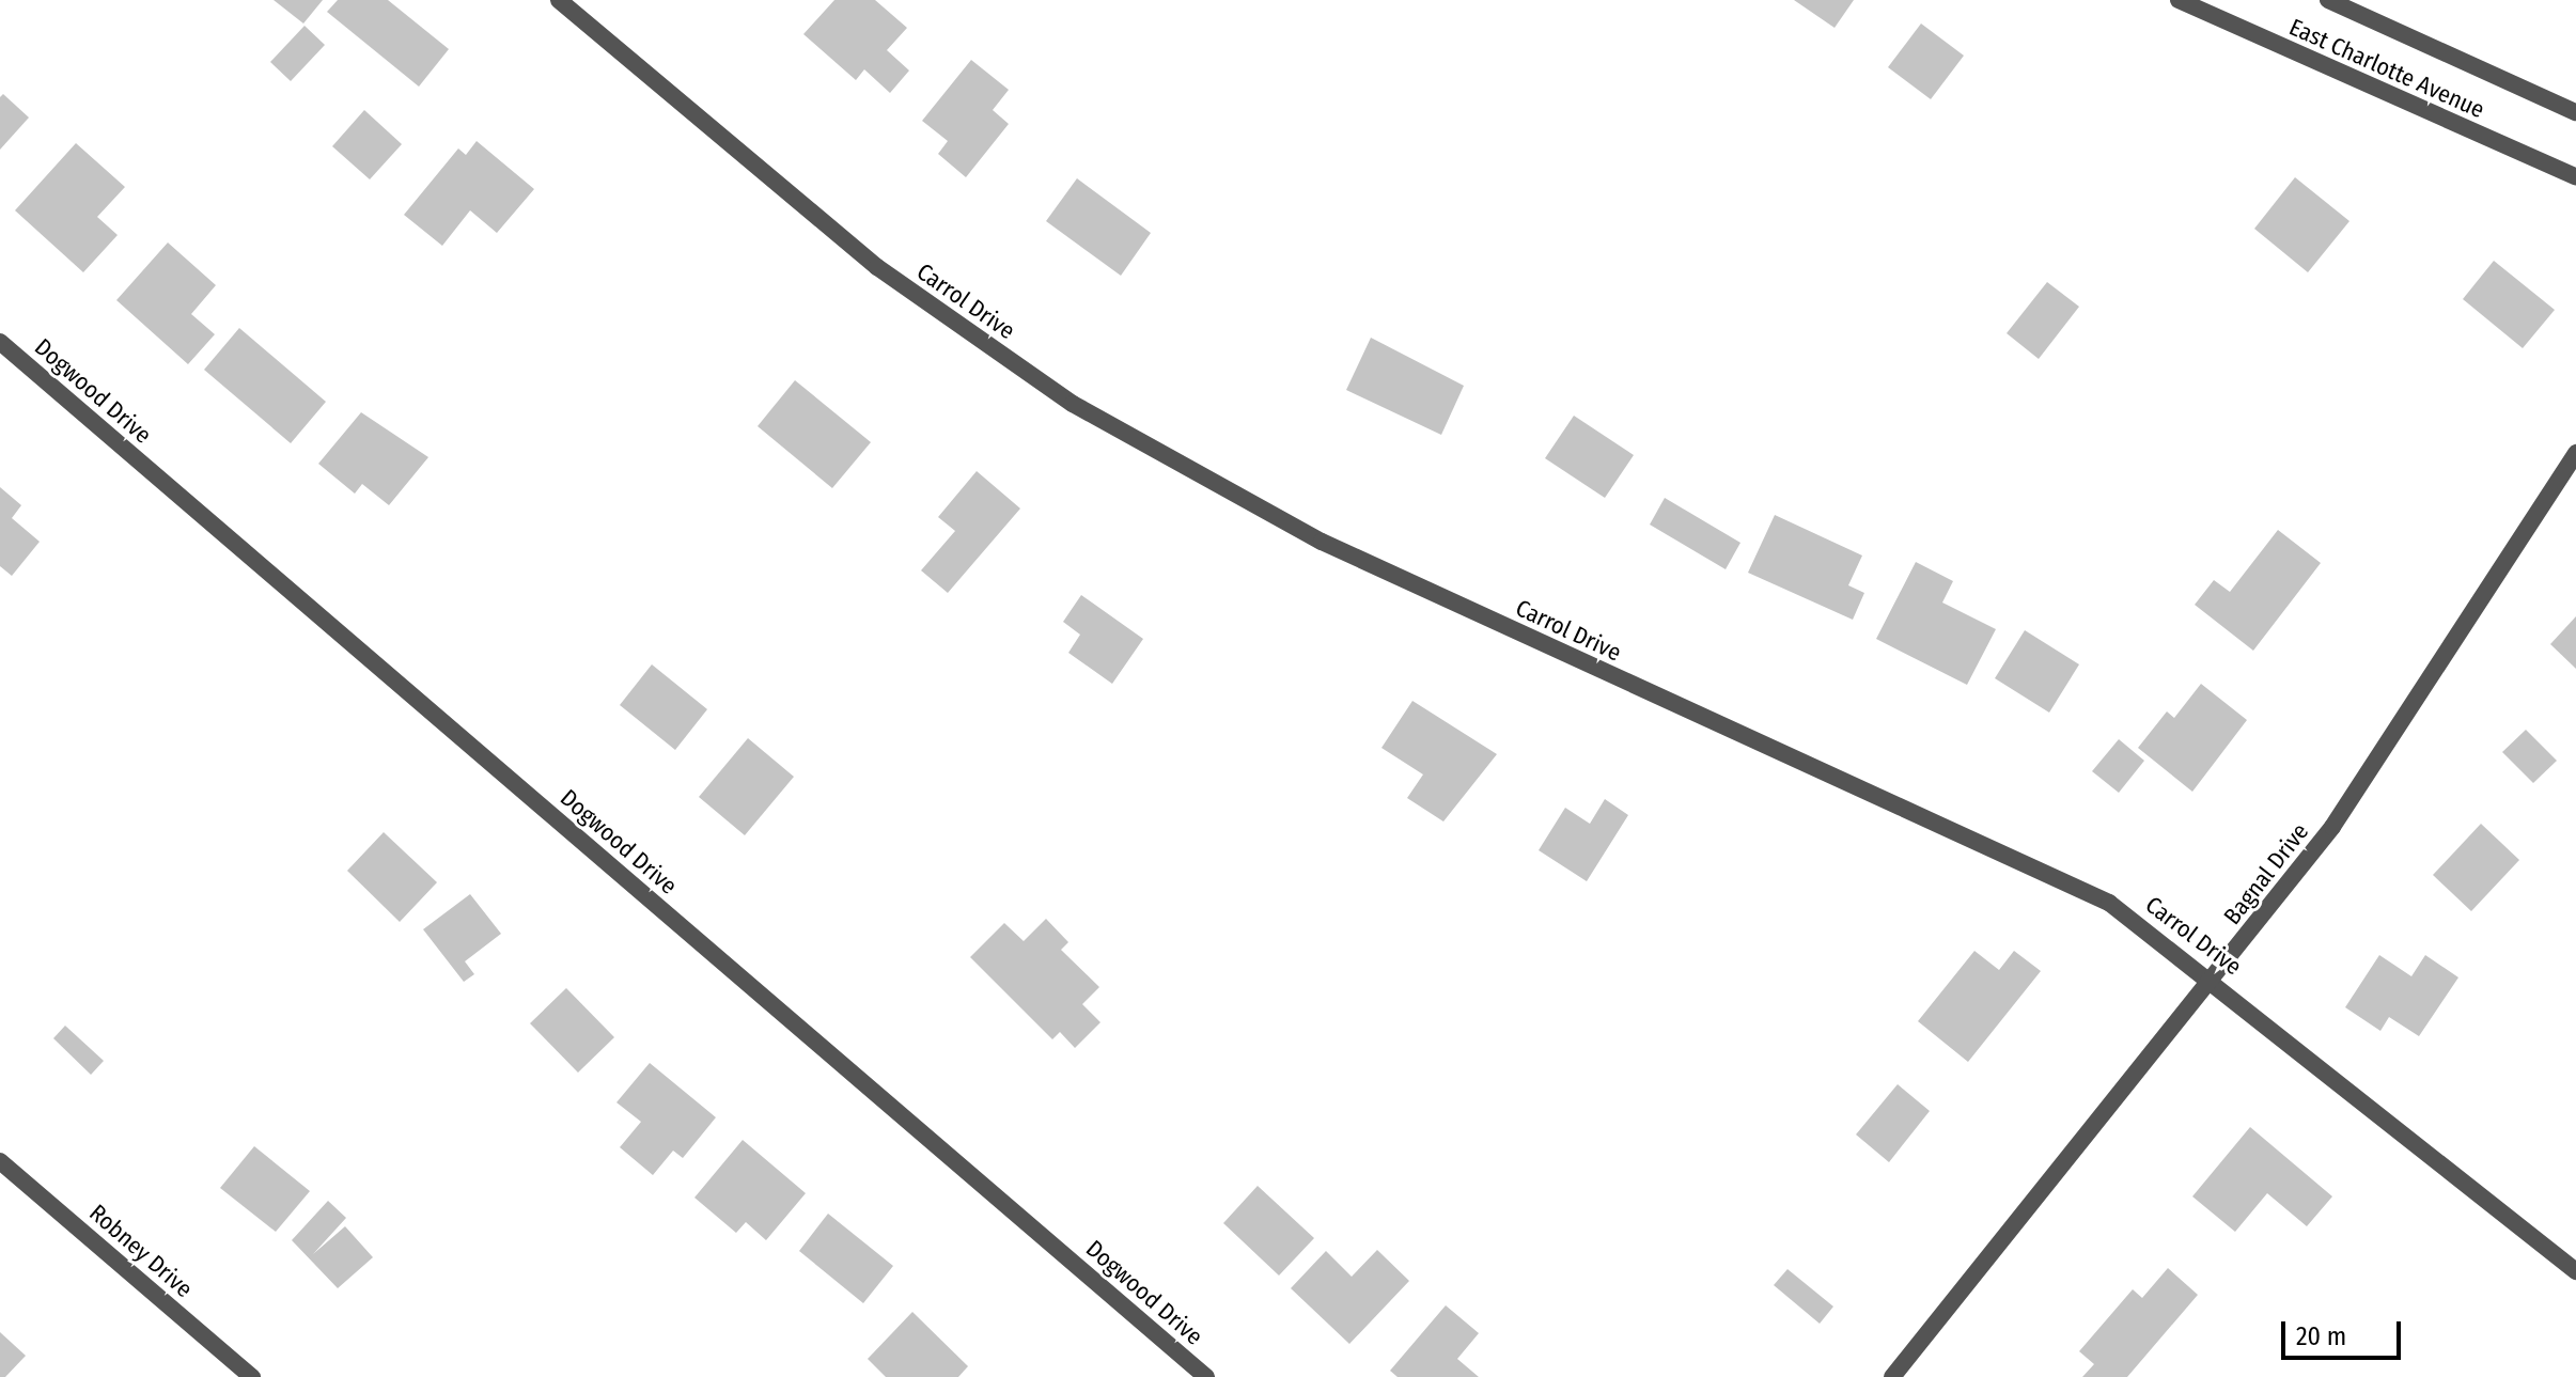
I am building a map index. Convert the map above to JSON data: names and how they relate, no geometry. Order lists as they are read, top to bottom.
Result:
{
  "streets": {
    "street": [
      "East Charlotte Avenue",
      "Carrol Drive",
      "Dogwood Drive",
      "Bagnal Drive",
      "Robney Drive"
    ]
  },
  "crossings": [
    ["Carrol Drive", "Bagnal Drive"]
  ],
  "scale_bar": "20 m"
}
